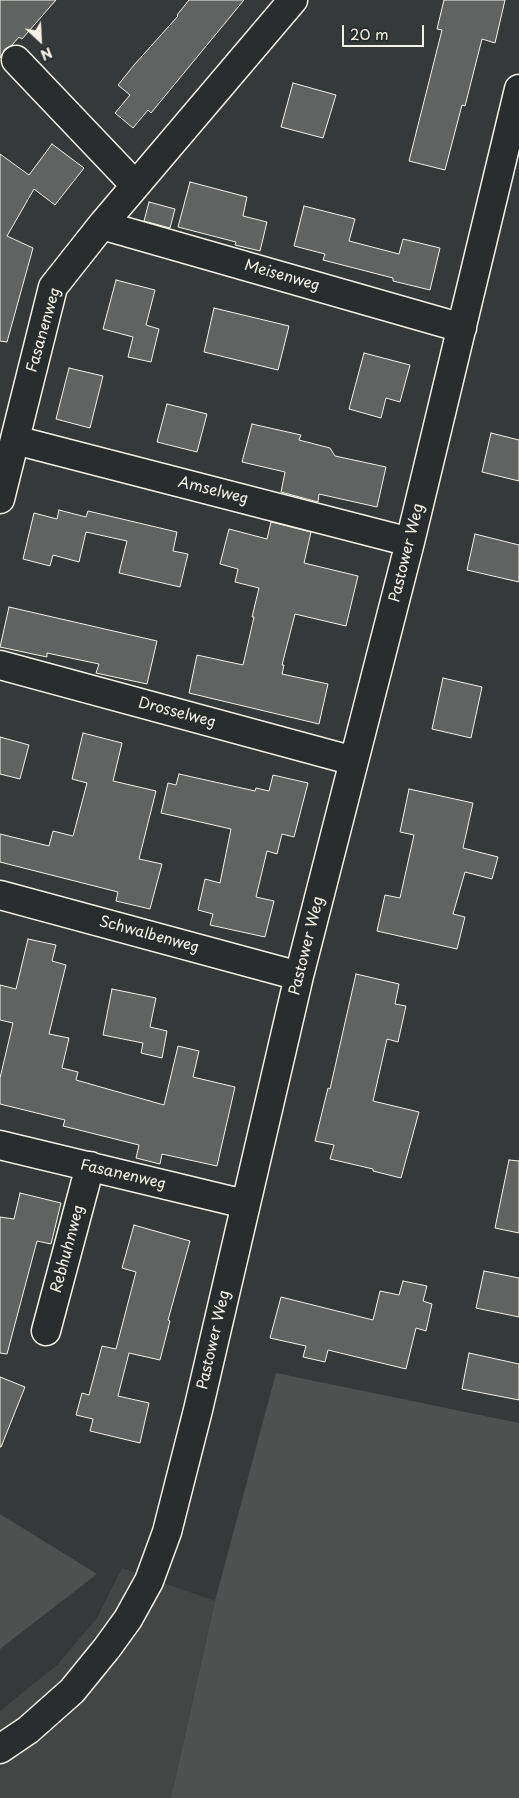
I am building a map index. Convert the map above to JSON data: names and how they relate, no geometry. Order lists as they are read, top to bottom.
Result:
{
  "streets": {
    "street": [
      "Meisenweg",
      "Fasanenweg",
      "Amselweg",
      "Pastower Weg",
      "Drosselweg",
      "Schwalbenweg",
      "Rebhuhnweg"
    ]
  },
  "crossings": [
    ["Meisenweg", "Fasanenweg"],
    ["Meisenweg", "Pastower Weg"],
    ["Fasanenweg", "Amselweg"],
    ["Fasanenweg", "Pastower Weg"],
    ["Fasanenweg", "Rebhuhnweg"],
    ["Amselweg", "Pastower Weg"],
    ["Pastower Weg", "Drosselweg"],
    ["Pastower Weg", "Schwalbenweg"]
  ],
  "scale_bar": "20 m",
  "north": "bottom right"
}
